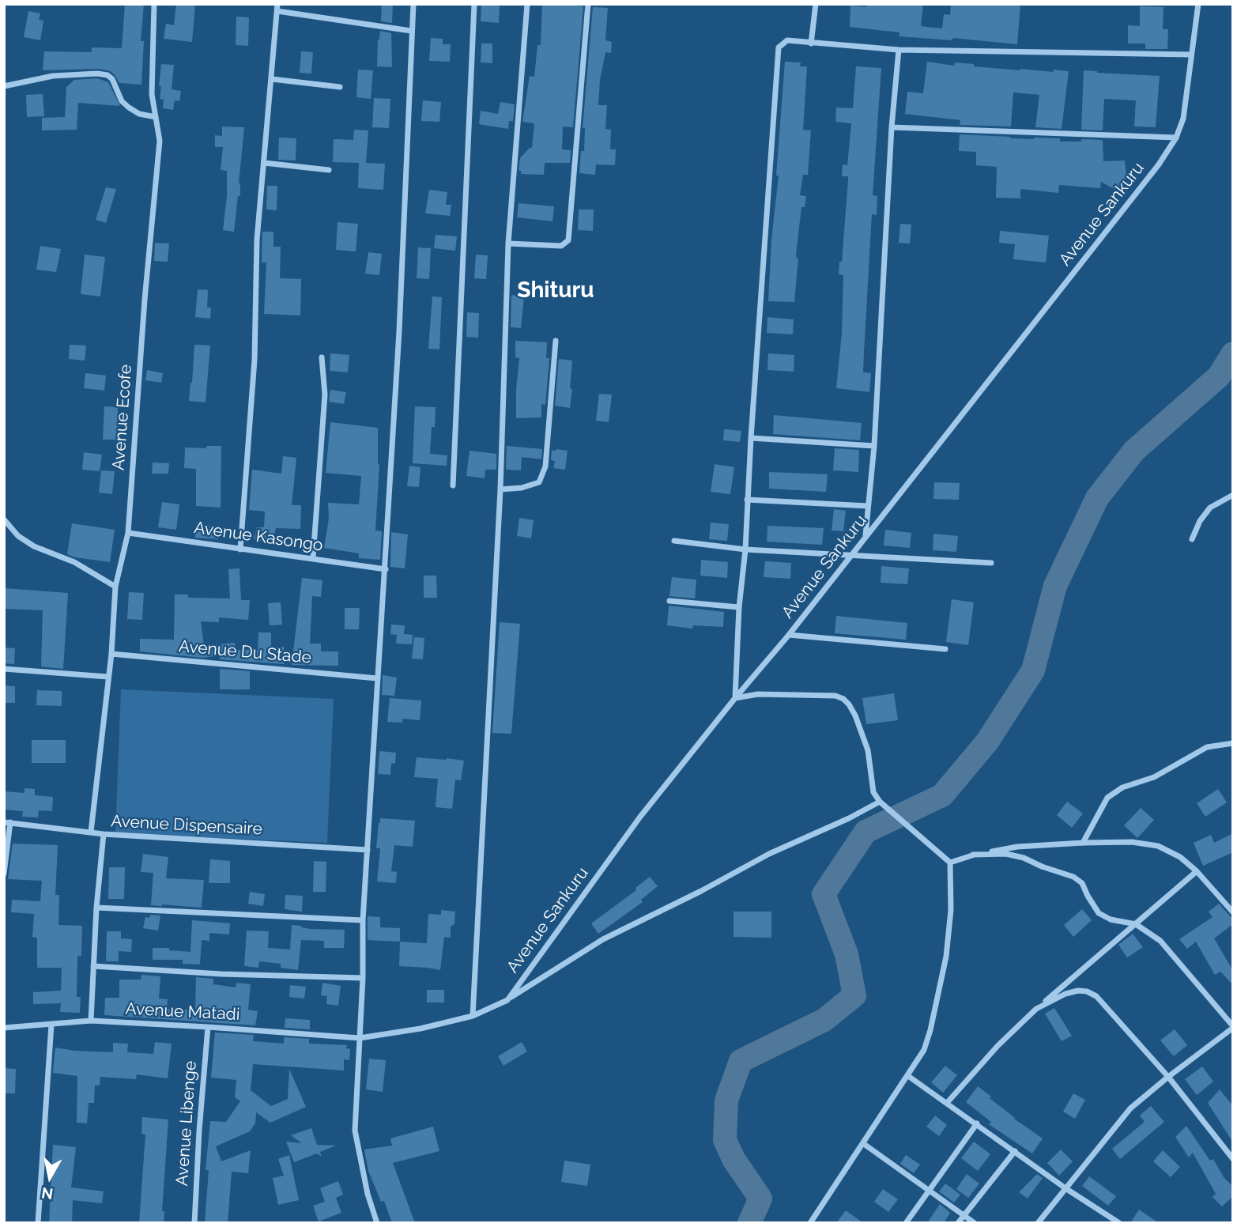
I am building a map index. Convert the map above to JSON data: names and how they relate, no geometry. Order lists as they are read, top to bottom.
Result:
{
  "streets": {
    "street": [
      "Avenue Sankuru",
      "Avenue Ecofe",
      "Avenue Kasongo",
      "Avenue Du Stade",
      "Avenue Dispensaire",
      "Avenue Matadi",
      "Avenue Libenge"
    ]
  },
  "crossings": [
    ["Avenue Ecofe", "Avenue Kasongo"],
    ["Avenue Ecofe", "Avenue Du Stade"],
    ["Avenue Ecofe", "Avenue Dispensaire"],
    ["Avenue Matadi", "Avenue Libenge"]
  ],
  "districts": ["Shituru"],
  "north": "bottom"
}
